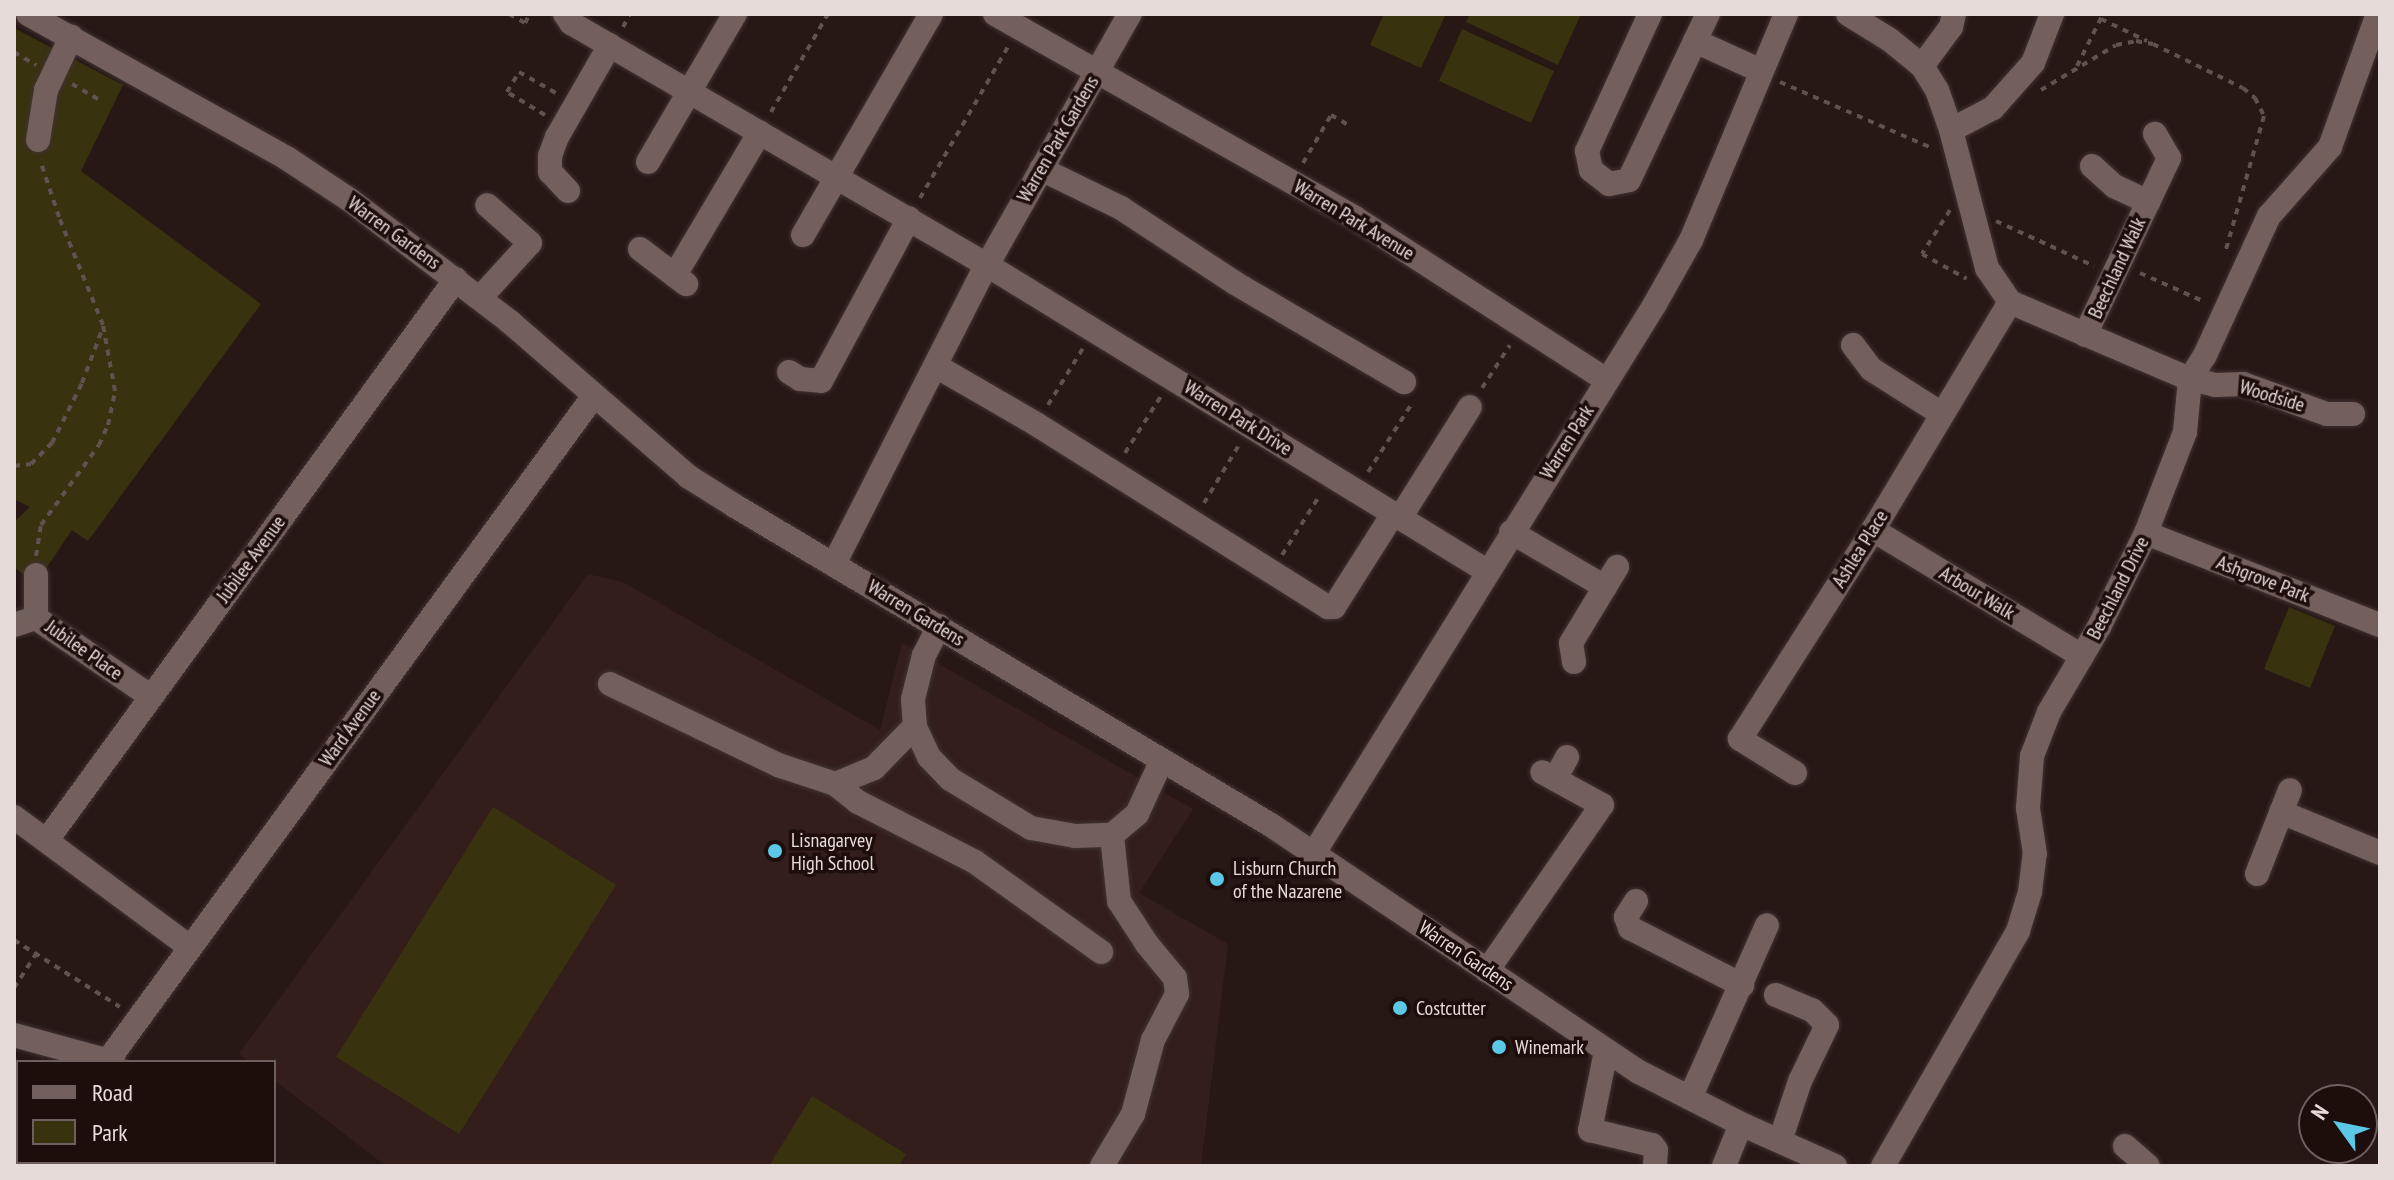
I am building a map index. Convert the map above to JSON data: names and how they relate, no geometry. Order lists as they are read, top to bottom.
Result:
{
  "streets": {
    "street": [
      "Warren Park Gardens",
      "Warren Park Avenue",
      "Warren Gardens",
      "Beechland Walk",
      "Woodside",
      "Warren Park Drive",
      "Warren Park",
      "Ashlea Place",
      "Jubilee Avenue",
      "Ashgrove Park",
      "Beechland Drive",
      "Arbour Walk",
      "Jubilee Place",
      "Ward Avenue"
    ]
  },
  "crossings": [
    ["Warren Park Gardens", "Warren Park Avenue"],
    ["Warren Park Gardens", "Warren Gardens"],
    ["Warren Park Gardens", "Warren Park Drive"],
    ["Warren Park Avenue", "Warren Park"],
    ["Warren Gardens", "Warren Park"],
    ["Warren Gardens", "Jubilee Avenue"],
    ["Warren Gardens", "Ward Avenue"],
    ["Beechland Walk", "Woodside"],
    ["Woodside", "Ashlea Place"],
    ["Woodside", "Beechland Drive"],
    ["Warren Park Drive", "Warren Park"],
    ["Ashlea Place", "Arbour Walk"],
    ["Jubilee Avenue", "Jubilee Place"],
    ["Ashgrove Park", "Beechland Drive"],
    ["Beechland Drive", "Arbour Walk"]
  ],
  "places": [
    "Lisnagarvey High School",
    "Lisburn Church of the Nazarene",
    "Costcutter",
    "Winemark"
  ],
  "legend": ["Road", "Park"],
  "north": "top left"
}
